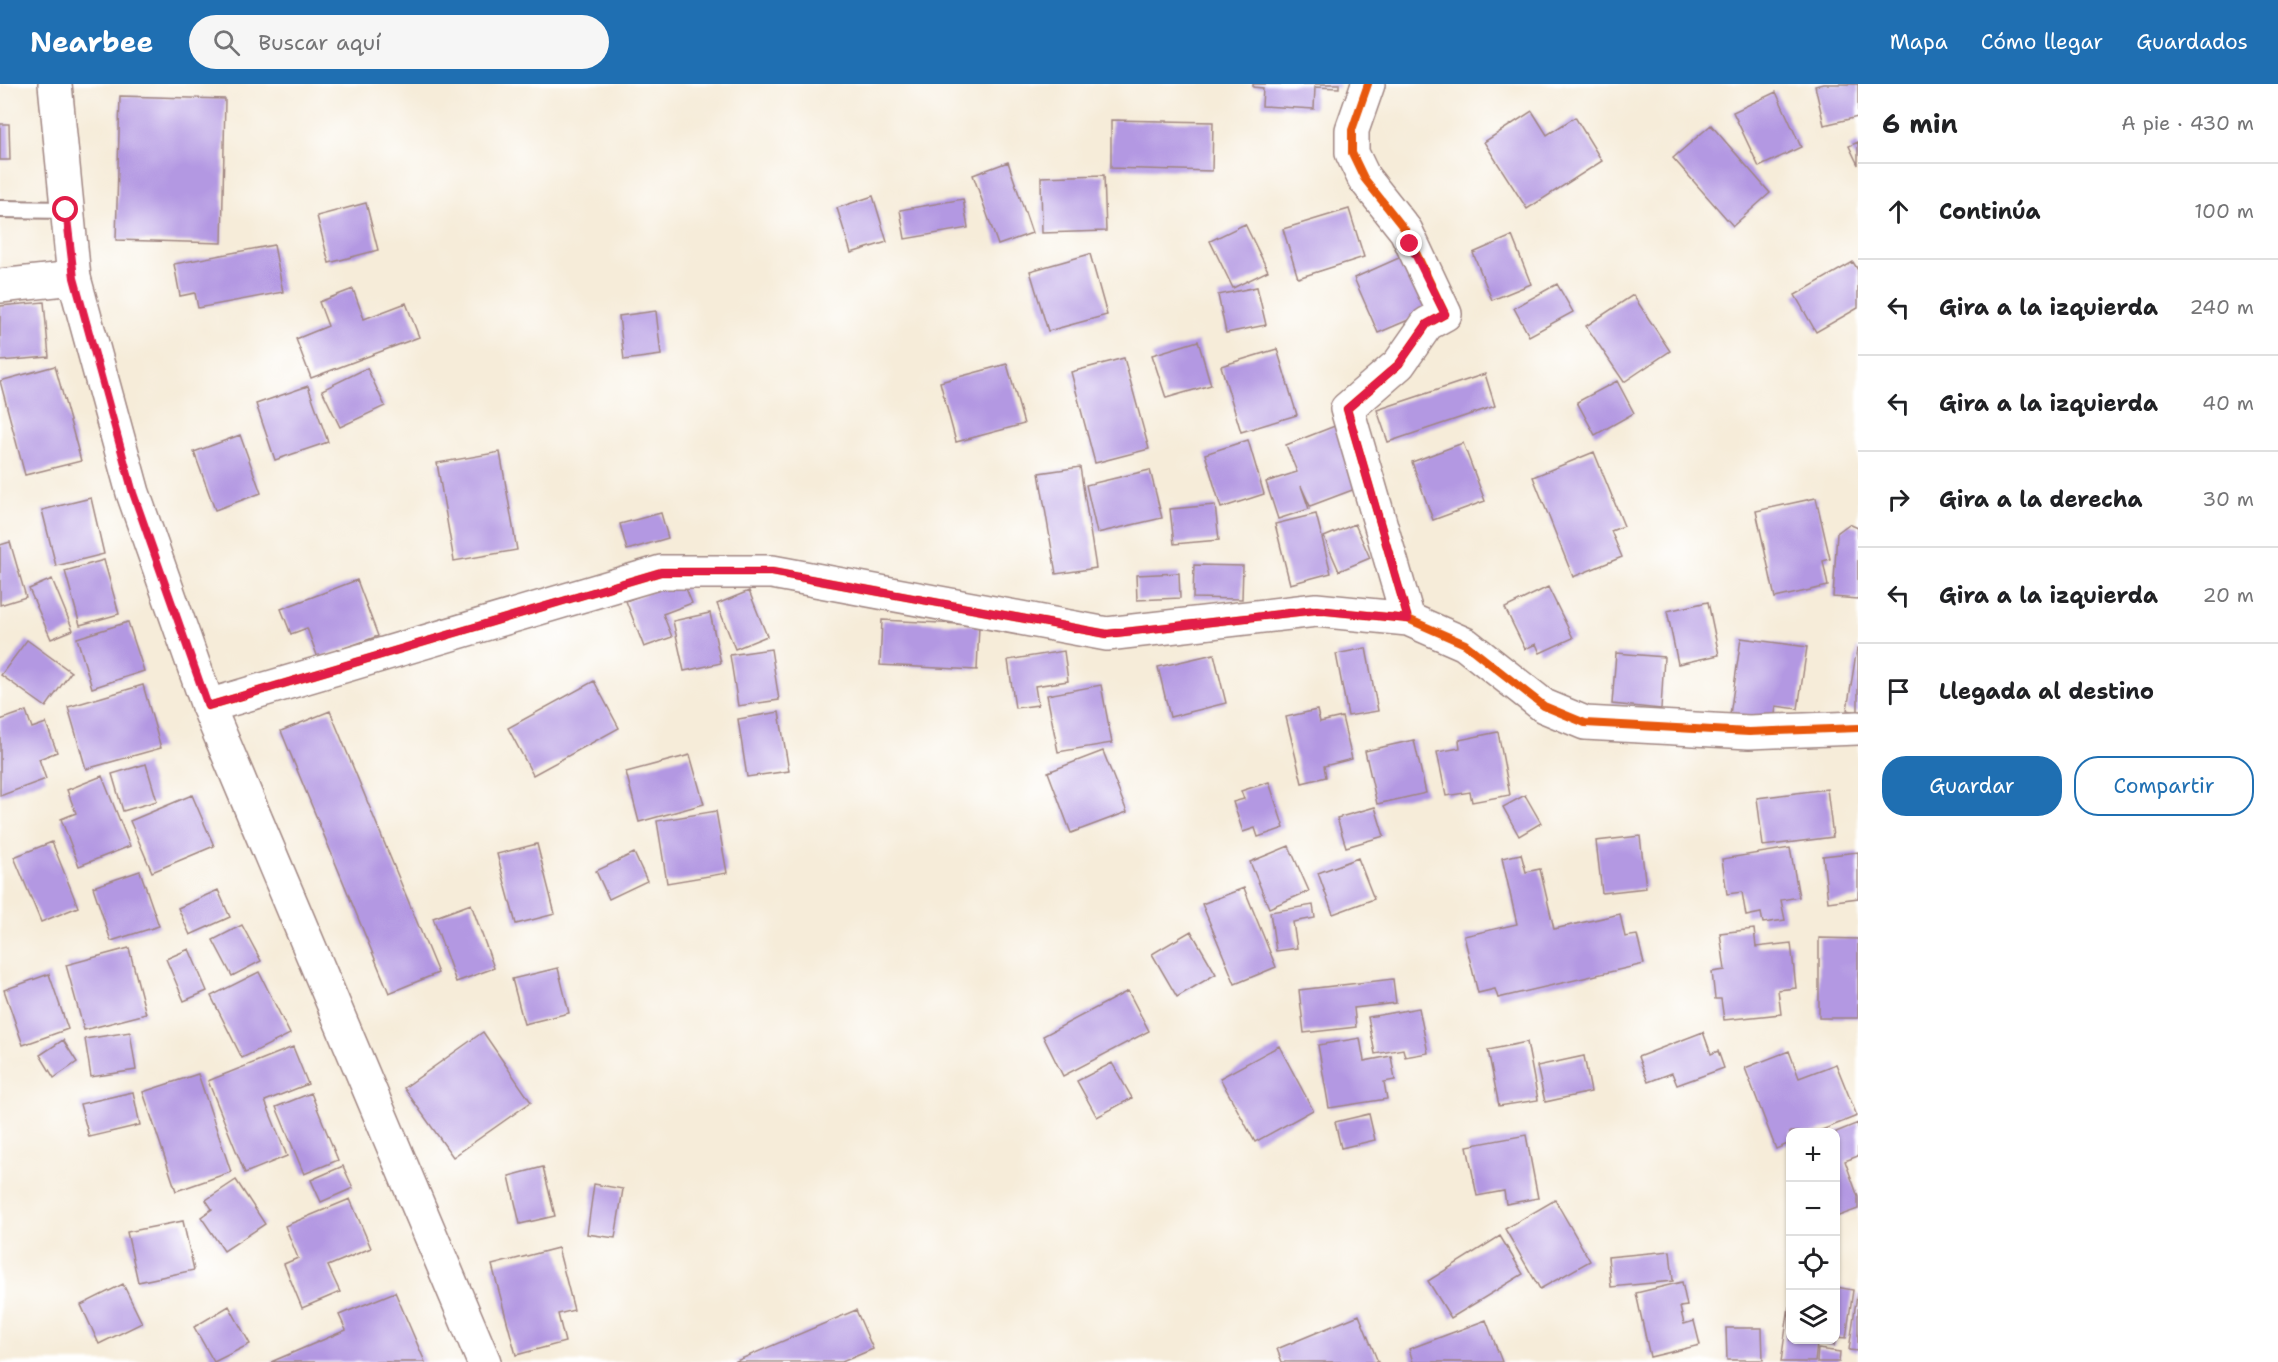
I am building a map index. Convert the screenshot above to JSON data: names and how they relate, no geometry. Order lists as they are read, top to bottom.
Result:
{
  "page": {
    "header": "Nearbee",
    "search": "Buscar aquí",
    "nav": ["Mapa", "Cómo llegar", "Guardados"],
    "heading": ["6 min", "A pie · 430 m"],
    "list": [
      ["Continúa", "100 m"],
      ["Gira a la izquierda", "240 m"],
      ["Gira a la izquierda", "40 m"],
      ["Gira a la derecha", "30 m"],
      ["Gira a la izquierda", "20 m"],
      "Llegada al destino"
    ],
    "buttons": ["Guardar", "Compartir"],
    "map_buttons": ["+", "−"]
  }
}
